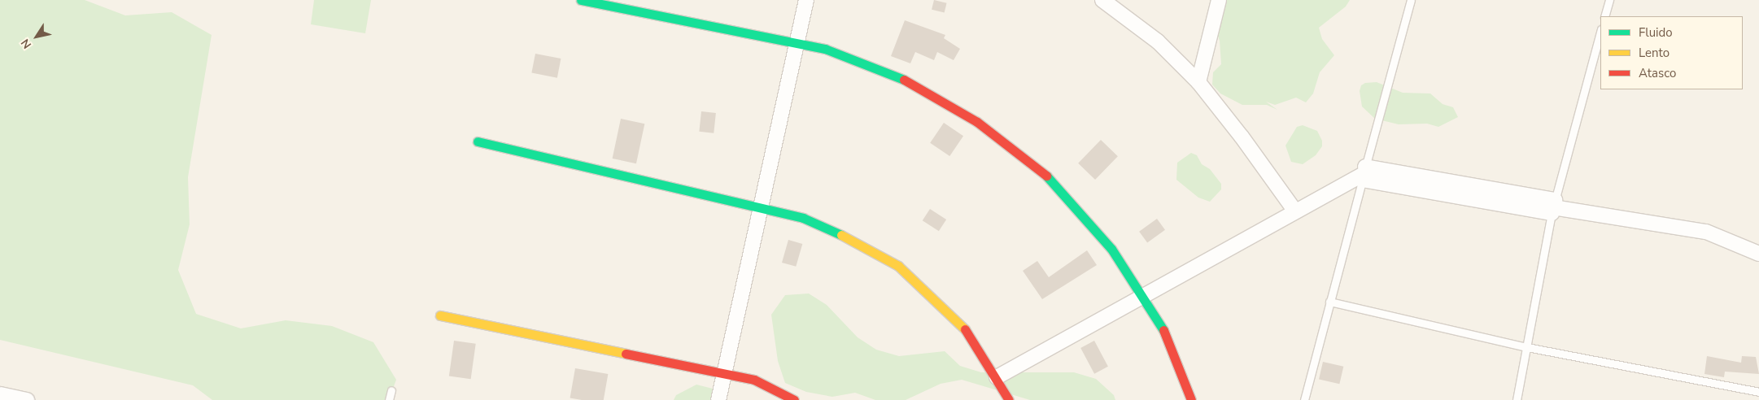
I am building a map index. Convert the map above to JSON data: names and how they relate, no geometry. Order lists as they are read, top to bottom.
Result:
{
  "legend": ["Fluido", "Lento", "Atasco"],
  "north": "bottom left"
}
